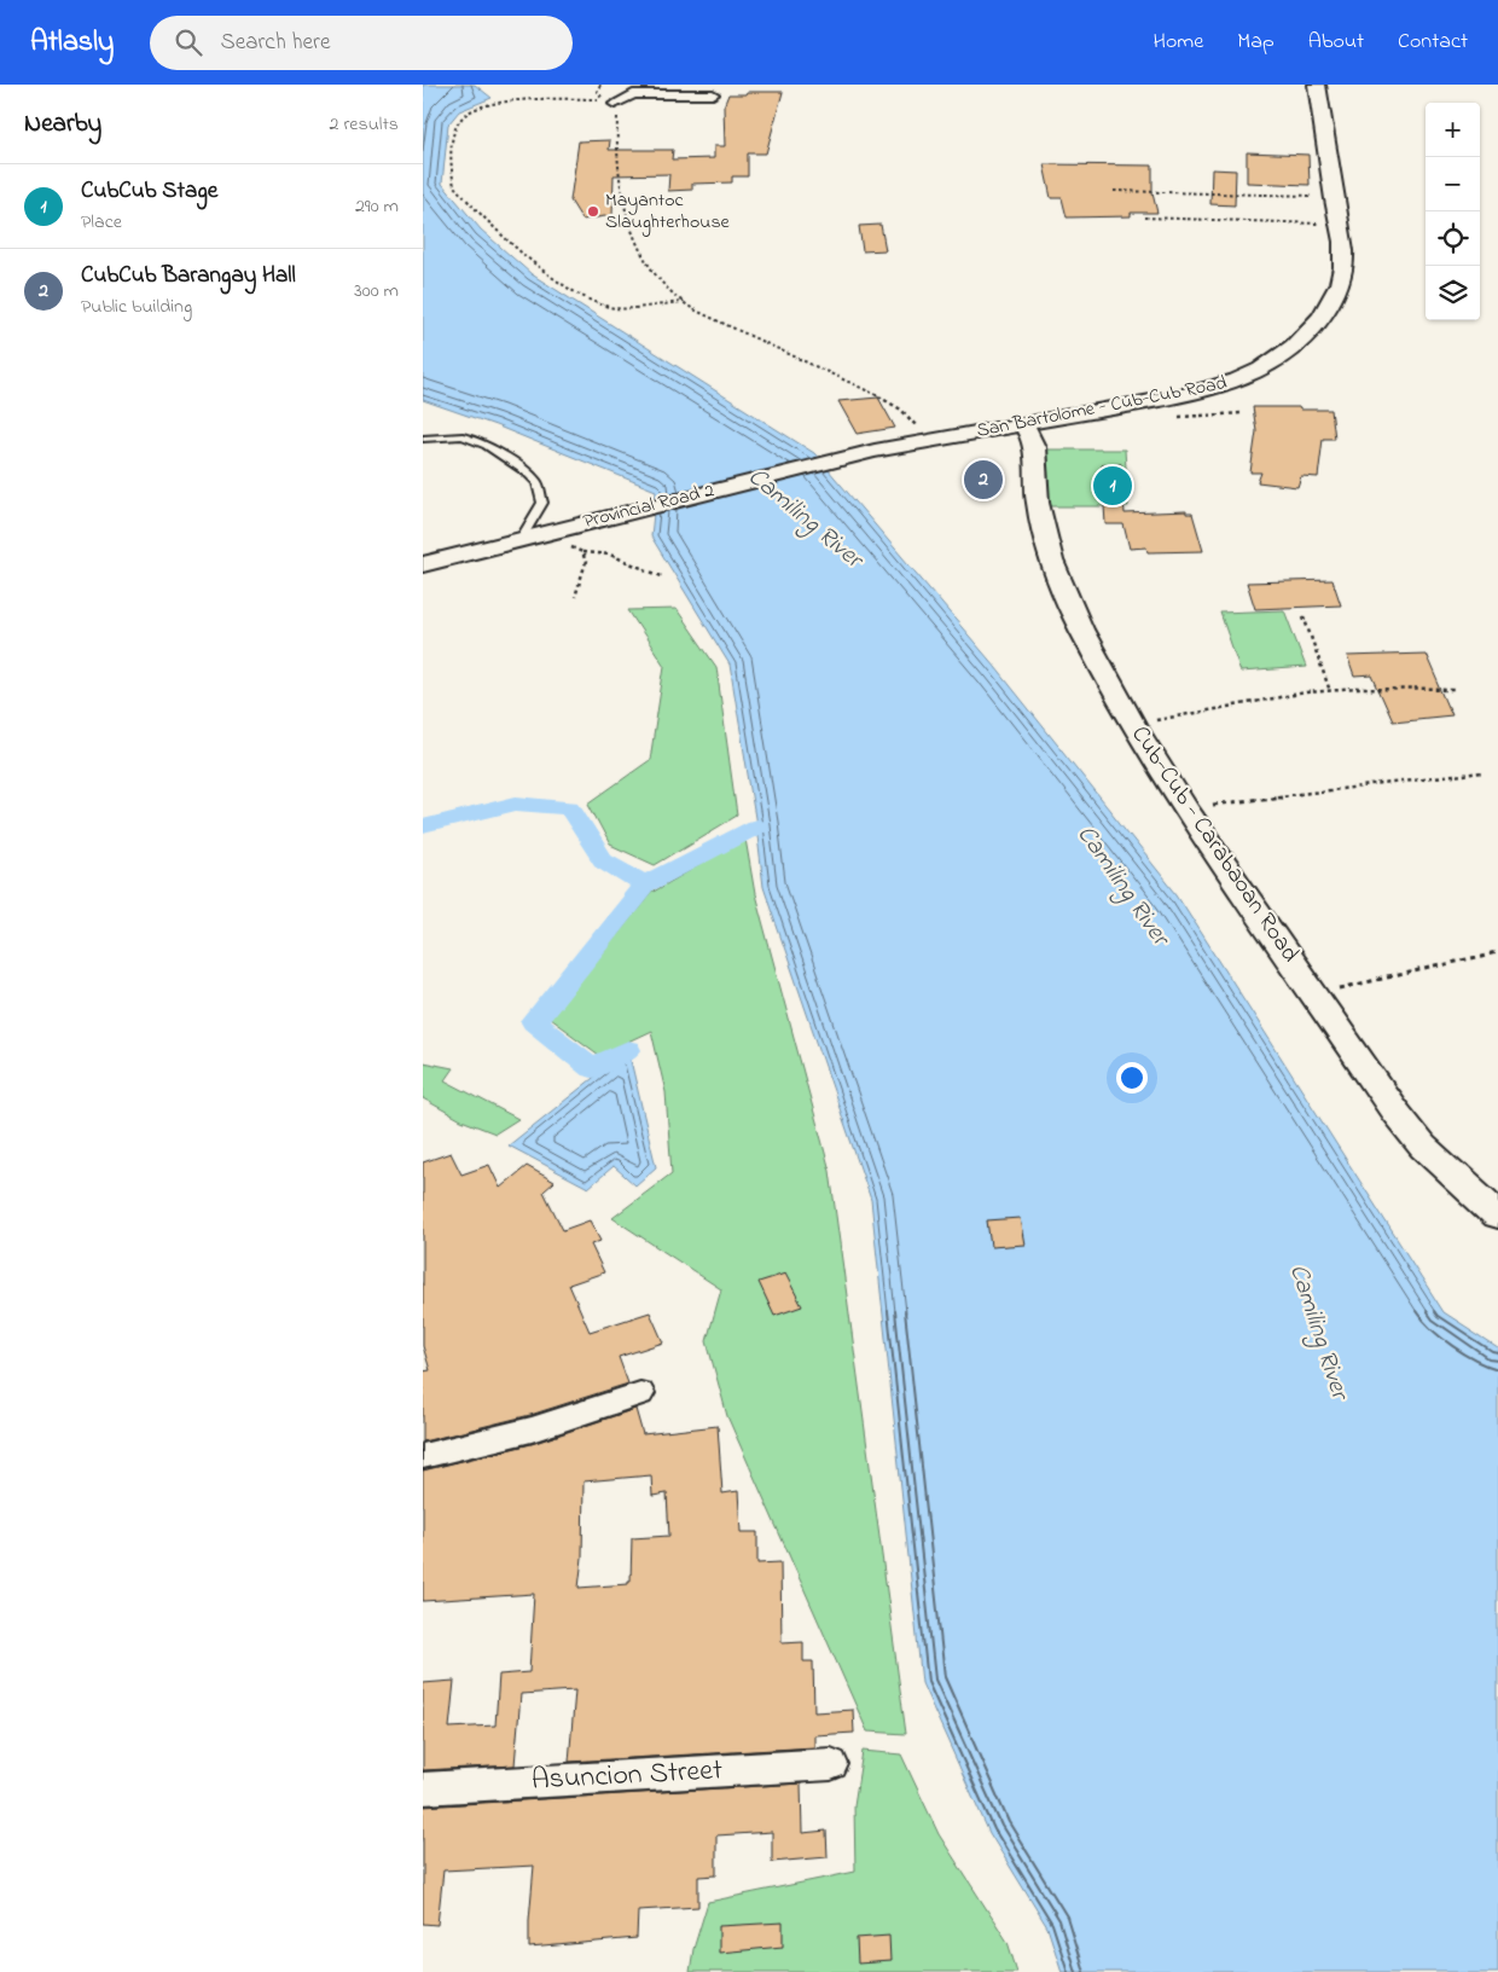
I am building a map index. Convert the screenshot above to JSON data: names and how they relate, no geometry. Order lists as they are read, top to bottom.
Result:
{
  "streets": {
    "street": [
      "San Bartolome - Cub-Cub Road",
      "Provincial Road 2",
      "Cub-Cub - Carabaoan Road",
      "Asuncion Street"
    ]
  },
  "crossings": [
    ["San Bartolome - Cub-Cub Road", "Provincial Road 2"],
    ["San Bartolome - Cub-Cub Road", "Cub-Cub - Carabaoan Road"]
  ],
  "water": ["Camiling River"],
  "places": ["Mayantoc Slaughterhouse"],
  "page": {
    "header": "Atlasly",
    "search": "Search here",
    "nav": [
      "Home",
      "Map",
      "About",
      "Contact"
    ],
    "heading": ["Nearby", "2 results"],
    "map_buttons": ["+", "−"],
    "list": [
      {
        "mark": "1",
        "name": "CubCub Stage",
        "note": "Place",
        "value": "290 m"
      },
      {
        "mark": "2",
        "name": "CubCub Barangay Hall",
        "note": "Public building",
        "value": "300 m"
      }
    ],
    "pins": ["2", "1"]
  }
}
